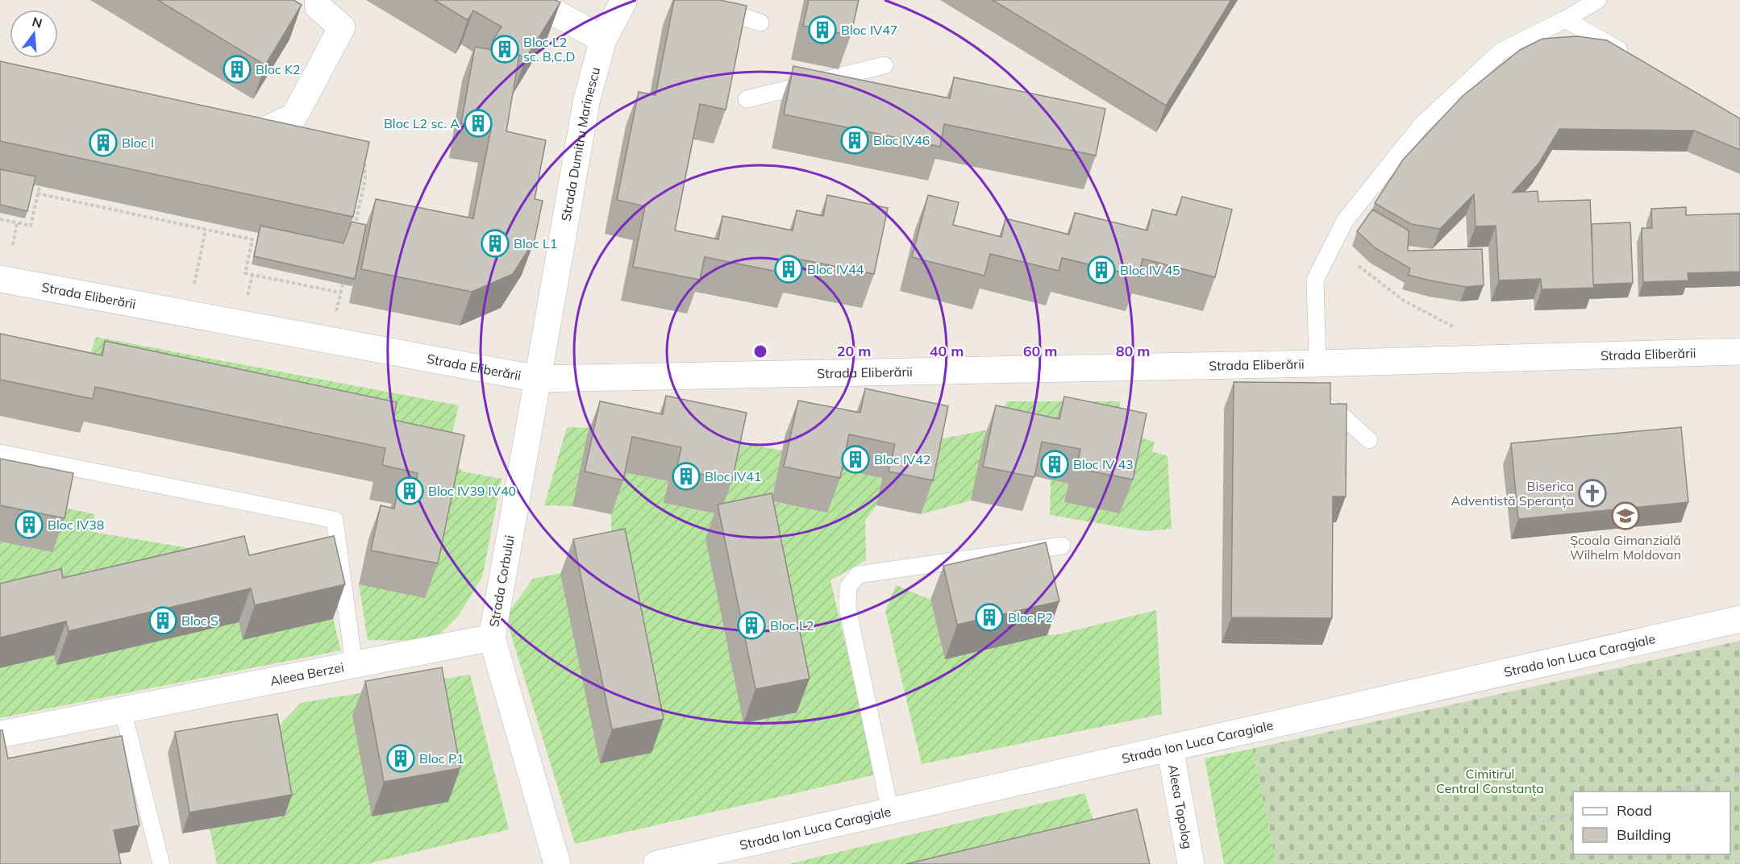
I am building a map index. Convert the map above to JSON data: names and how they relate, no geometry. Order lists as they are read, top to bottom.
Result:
{
  "streets": {
    "street": [
      "Strada Dumitru Marinescu",
      "Strada Eliberării",
      "Strada Corbului",
      "Strada Ion Luca Caragiale",
      "Aleea Berzei",
      "Aleea Topolog"
    ]
  },
  "crossings": [
    ["Strada Dumitru Marinescu", "Strada Eliberării"],
    ["Strada Dumitru Marinescu", "Strada Corbului"],
    ["Strada Eliberării", "Strada Corbului"],
    ["Strada Corbului", "Aleea Berzei"],
    ["Strada Ion Luca Caragiale", "Aleea Topolog"]
  ],
  "parks": ["Cimitirul Central Constanța"],
  "places": {
    "building": [
      "Bloc IV47",
      "Bloc L2 sc. B,C,D",
      "Bloc K2",
      "Bloc L2 sc. A",
      "Bloc IV46",
      "Bloc I",
      "Bloc L1",
      "Bloc IV44",
      "Bloc IV 45",
      "Bloc IV42",
      "Bloc IV 43",
      "Bloc IV41",
      "Bloc IV39 IV40",
      "Bloc IV38",
      "Bloc P2",
      "Bloc S",
      "Bloc L2",
      "Bloc P1"
    ],
    "church": ["Biserica Adventistă Speranța"],
    "school or university": ["Școala Gimanzială Wilhelm Moldovan"]
  },
  "legend": ["Road", "Building"],
  "north": "top",
  "rings": [
    "20 m",
    "40 m",
    "60 m",
    "80 m"
  ]
}
